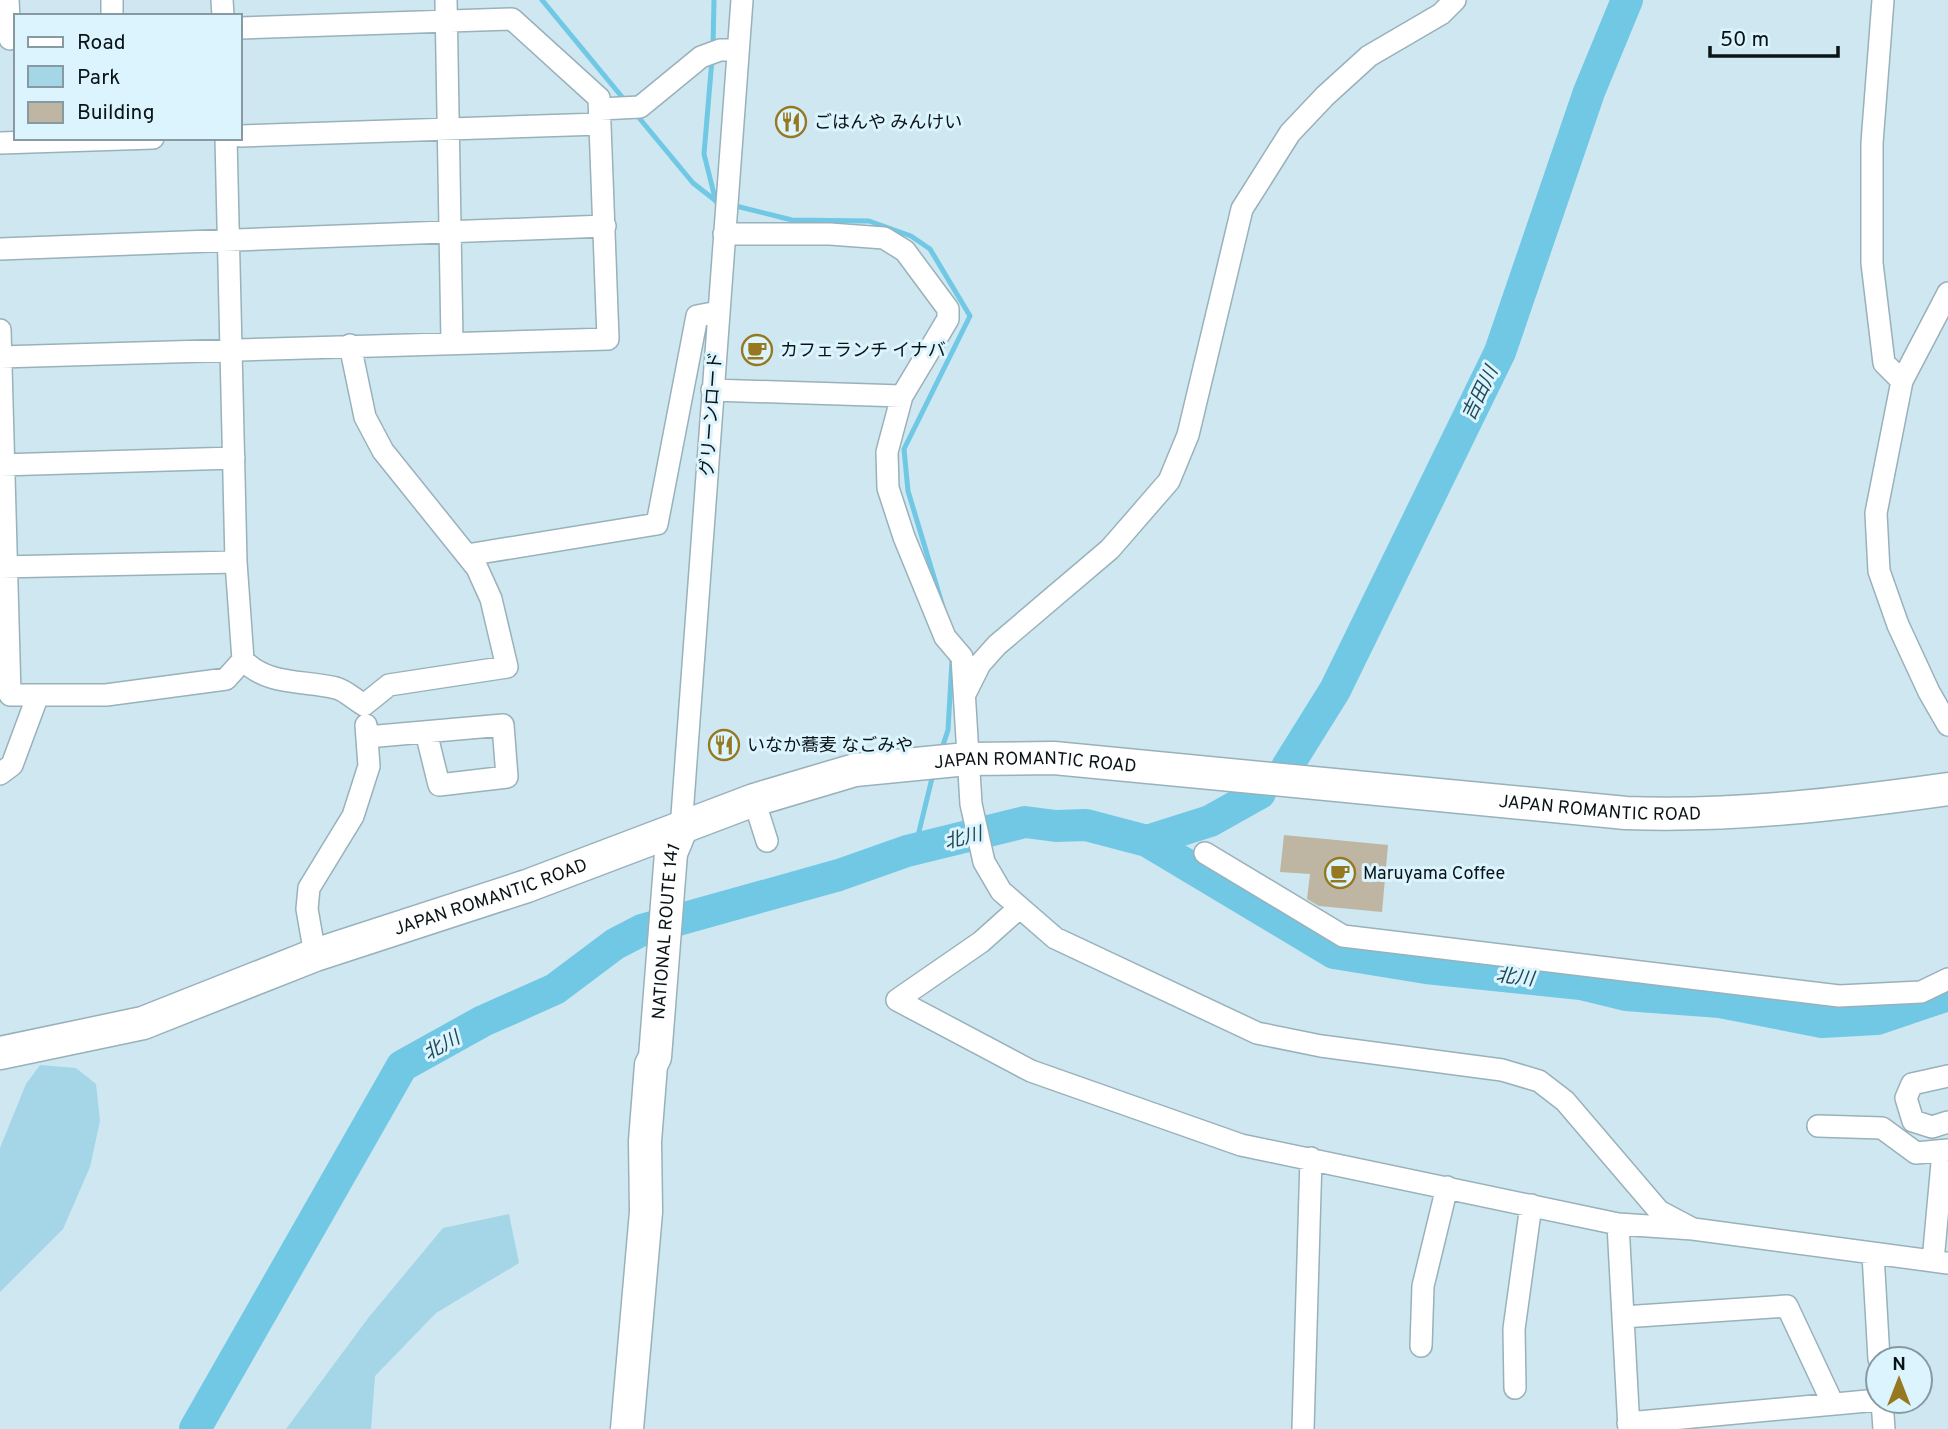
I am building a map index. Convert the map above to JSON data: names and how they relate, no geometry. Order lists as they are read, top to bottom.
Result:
{
  "streets": {
    "highway": ["JAPAN ROMANTIC ROAD", "NATIONAL ROUTE 141"],
    "street": ["グリーンロード"]
  },
  "crossings": [
    ["グリーンロード", "JAPAN ROMANTIC ROAD"],
    ["グリーンロード", "NATIONAL ROUTE 141"],
    ["JAPAN ROMANTIC ROAD", "NATIONAL ROUTE 141"]
  ],
  "water": ["吉田川", "北川"],
  "places": {
    "restaurant": ["ごはんや みんけい", "いなか蕎麦 なごみや"],
    "cafe": ["カフェランチ イナバ", "Maruyama Coffee"]
  },
  "legend": ["Road", "Park", "Building"],
  "scale_bar": "50 m",
  "north": "top"
}
